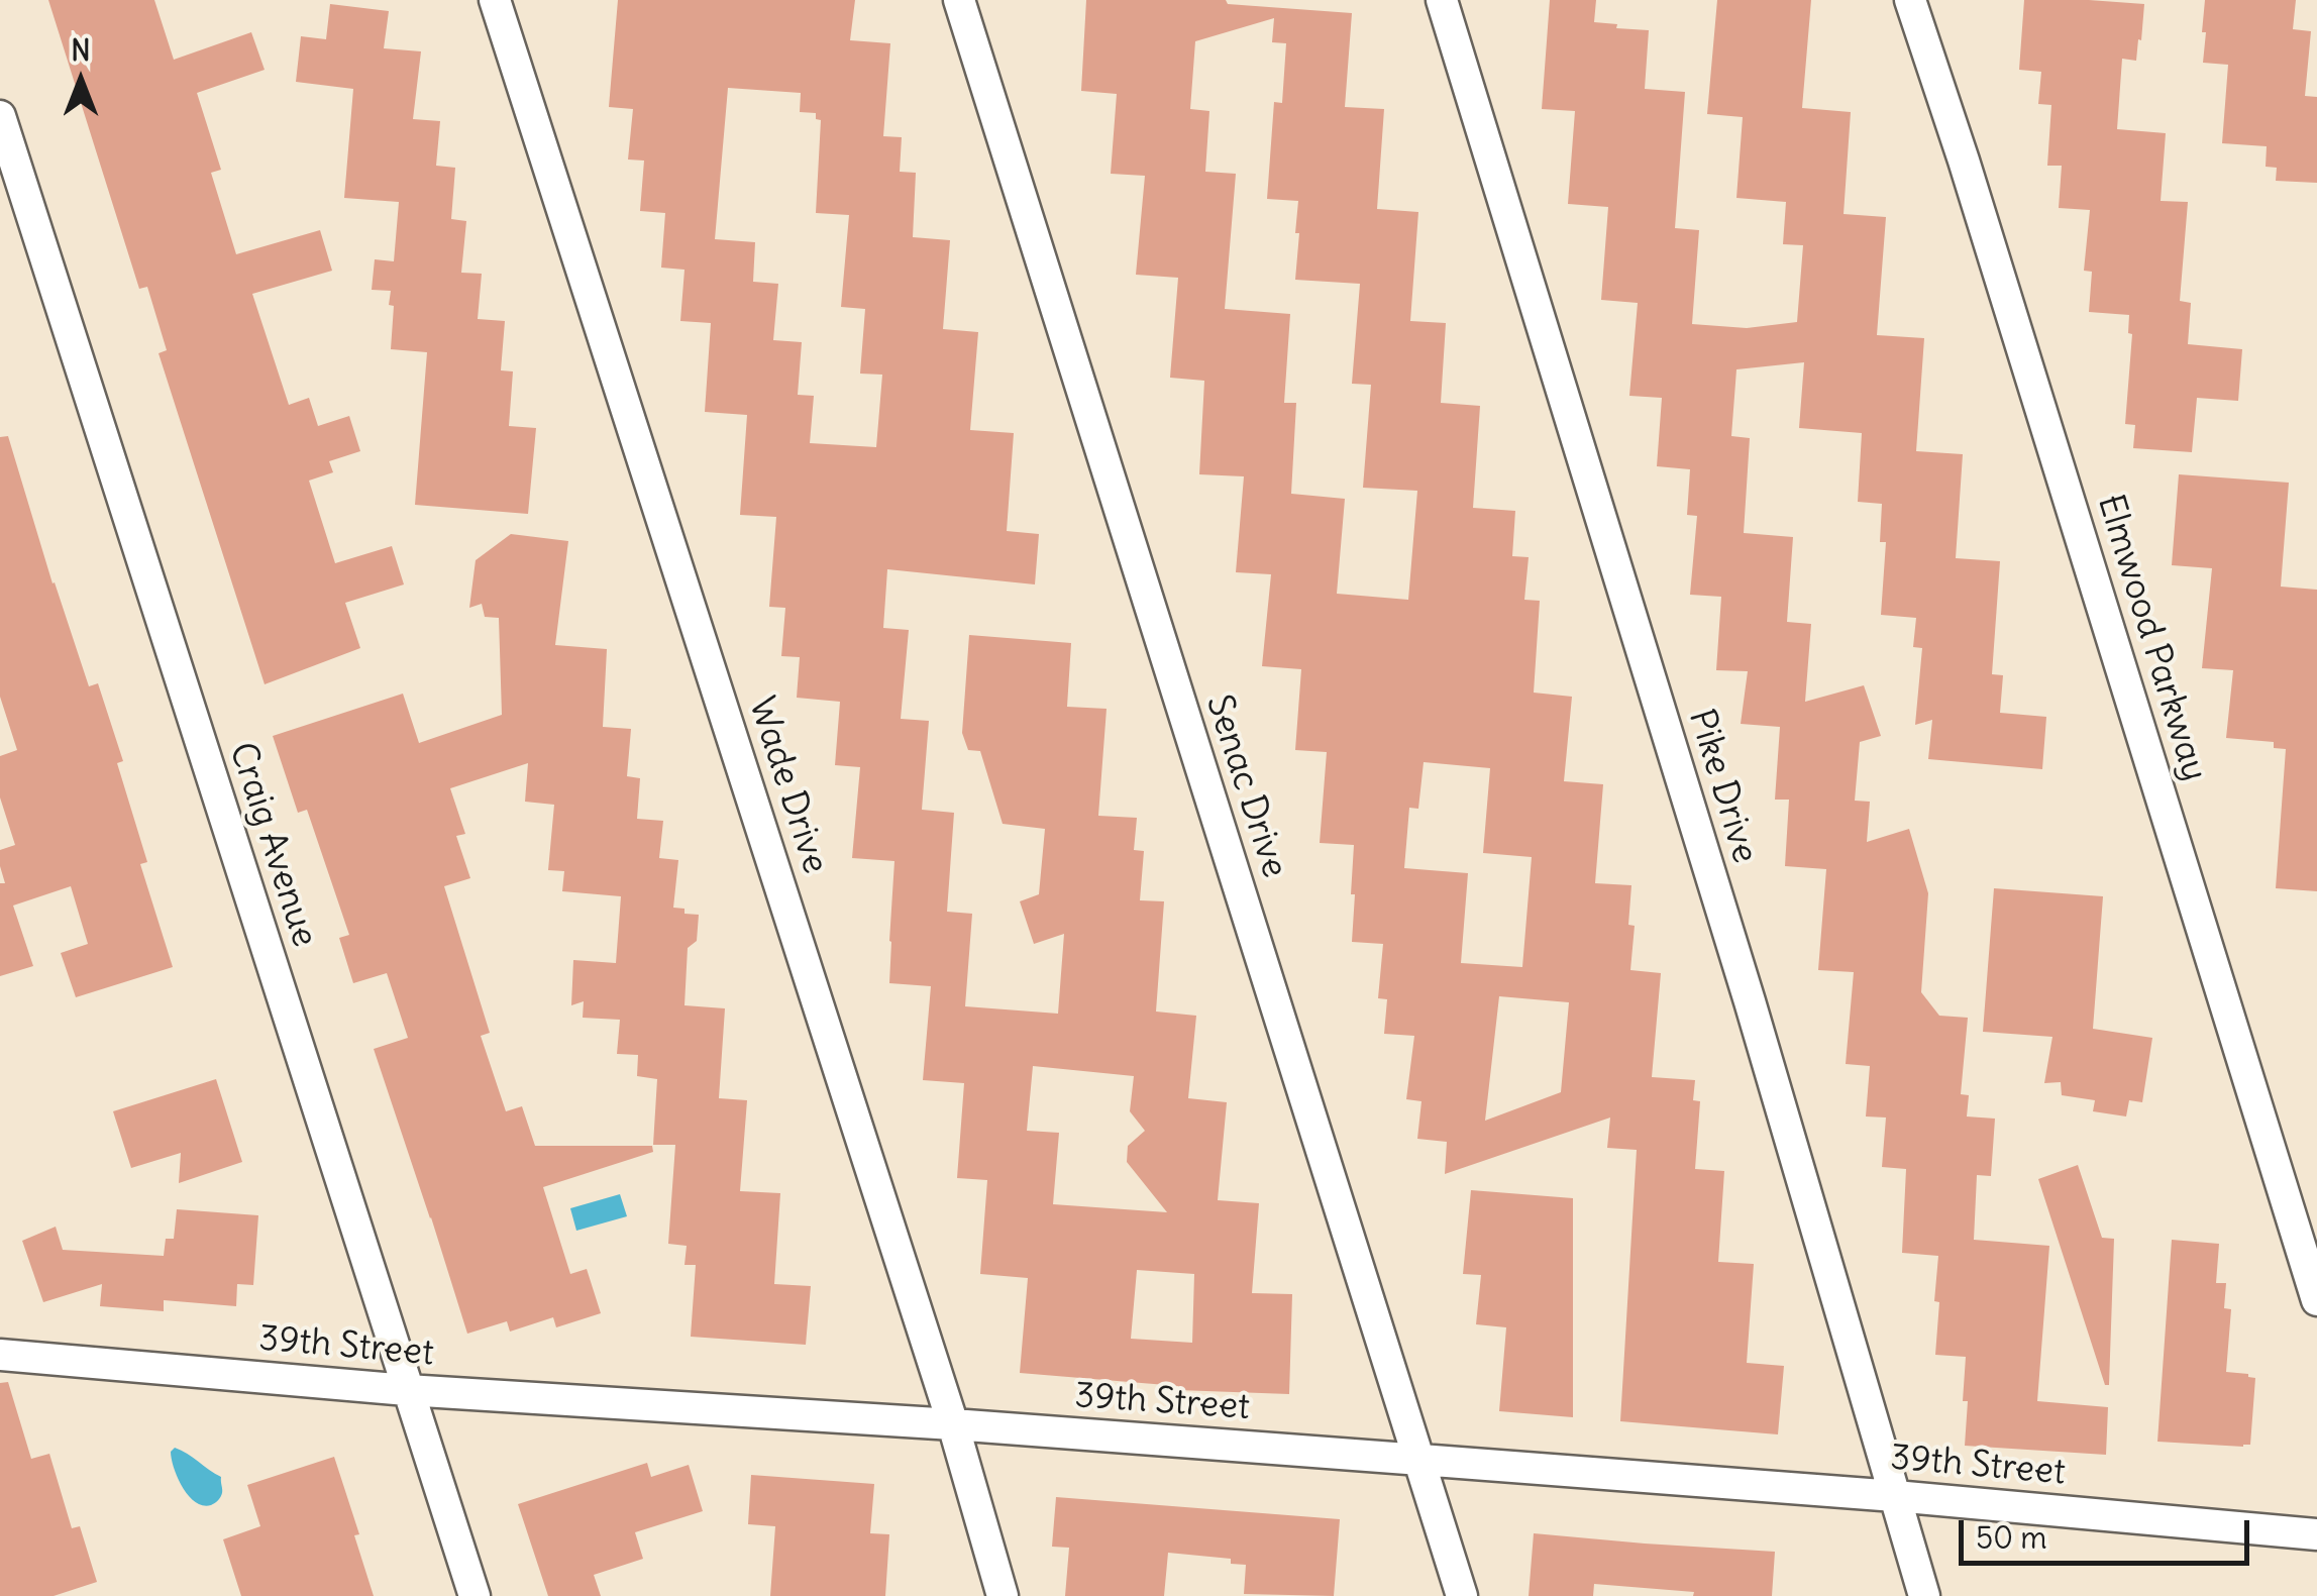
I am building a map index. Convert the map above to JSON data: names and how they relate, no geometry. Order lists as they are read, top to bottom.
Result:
{
  "streets": {
    "street": [
      "Elmwood Parkway",
      "Wade Drive",
      "Senac Drive",
      "Pike Drive",
      "Craig Avenue",
      "39th Street"
    ]
  },
  "crossings": [
    ["Wade Drive", "39th Street"],
    ["Senac Drive", "39th Street"],
    ["Pike Drive", "39th Street"],
    ["Craig Avenue", "39th Street"]
  ],
  "scale_bar": "50 m",
  "north": "top"
}
